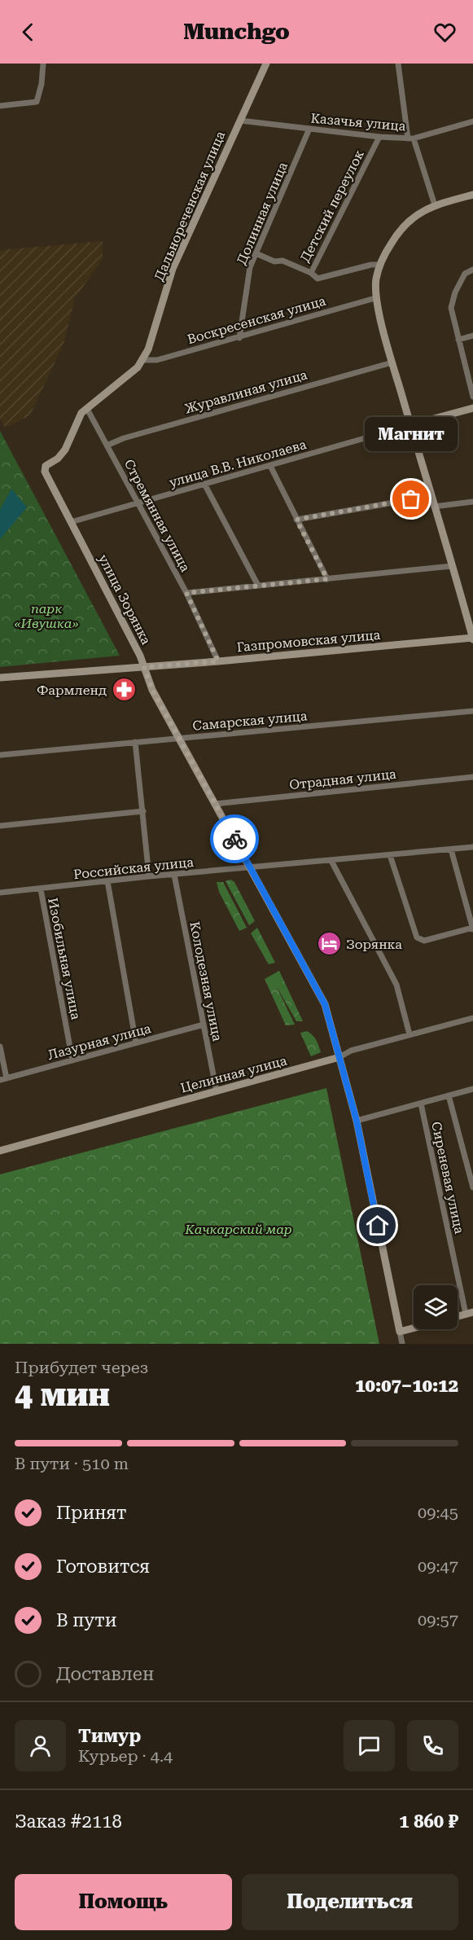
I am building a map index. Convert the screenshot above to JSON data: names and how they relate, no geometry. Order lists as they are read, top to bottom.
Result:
{
  "streets": {
    "street": [
      "Казачья улица",
      "Дальнореченская улица",
      "Детский переулок",
      "Долинная улица",
      "Воскресенская улица",
      "Журавлиная улица",
      "улица В.В. Николаева",
      "Стремянная улица",
      "улица Зорянка",
      "Газпромовская улица",
      "Самарская улица",
      "Отрадная улица",
      "Российская улица",
      "Изобильная улица",
      "Колодезная улица",
      "Лазурная улица",
      "Целинная улица",
      "Сиреневая улица"
    ]
  },
  "crossings": [
    ["Казачья улица", "Дальнореченская улица"],
    ["Казачья улица", "Детский переулок"],
    ["Казачья улица", "Долинная улица"],
    ["Дальнореченская улица", "Воскресенская улица"],
    ["Дальнореченская улица", "Стремянная улица"],
    ["Дальнореченская улица", "улица Зорянка"],
    ["Долинная улица", "Воскресенская улица"],
    ["Журавлиная улица", "Стремянная улица"],
    ["улица В.В. Николаева", "Стремянная улица"],
    ["улица В.В. Николаева", "улица Зорянка"],
    ["Стремянная улица", "Газпромовская улица"],
    ["улица Зорянка", "Газпромовская улица"],
    ["улица Зорянка", "Самарская улица"],
    ["улица Зорянка", "Отрадная улица"],
    ["улица Зорянка", "Российская улица"],
    ["улица Зорянка", "Целинная улица"],
    ["Российская улица", "Изобильная улица"],
    ["Российская улица", "Колодезная улица"],
    ["Изобильная улица", "Лазурная улица"],
    ["Колодезная улица", "Лазурная улица"],
    ["Колодезная улица", "Целинная улица"]
  ],
  "parks": ["парк «Ивушка»", "Качкарский мар"],
  "places": {
    "other": ["Магнит"],
    "pharmacy": ["Фармленд"],
    "hotel": ["Зорянка"]
  },
  "page": {
    "header": "Munchgo",
    "bubble": "Магнит",
    "heading": ["4 мин", "Прибудет через", "10:07–10:12"],
    "panel": [
      "Тимур",
      "Курьер · 4.4",
      "Заказ #2118",
      "1 860 ₽"
    ],
    "bar": "В пути · 510 m",
    "list": [
      ["Принят", "09:45"],
      ["Готовится", "09:47"],
      ["В пути", "09:57"],
      "Доставлен"
    ],
    "buttons": ["Помощь", "Поделиться"]
  }
}
